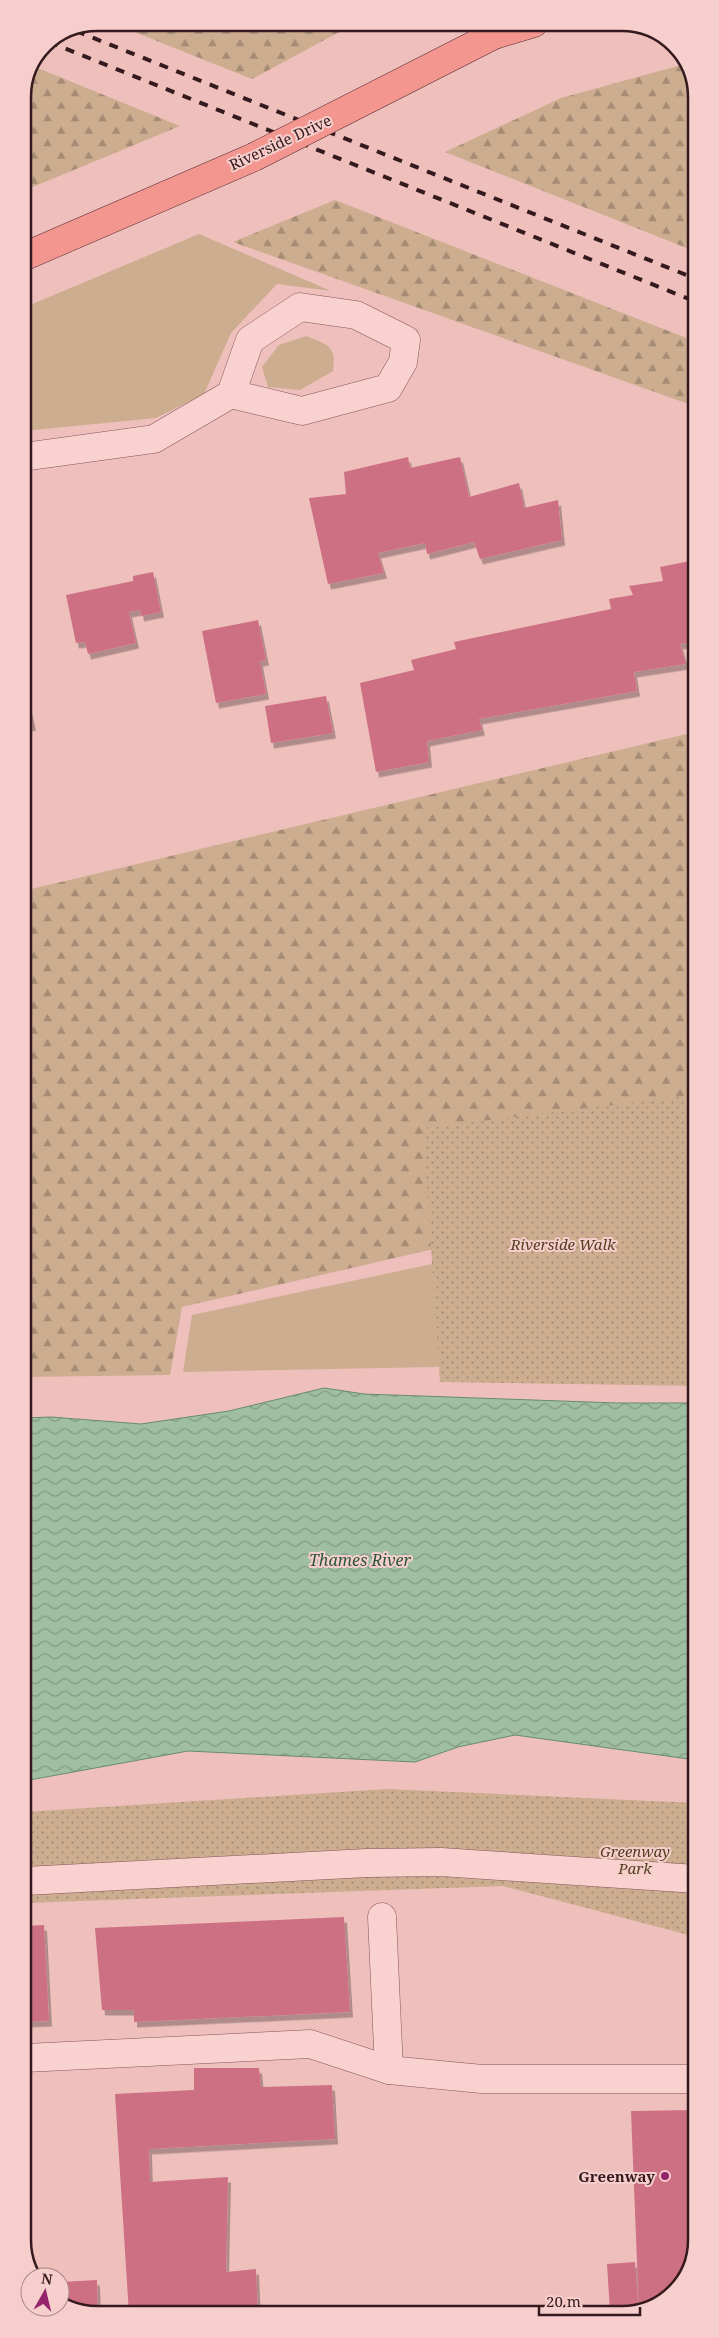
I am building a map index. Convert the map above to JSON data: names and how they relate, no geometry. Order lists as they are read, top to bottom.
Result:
{
  "streets": {
    "main road": ["Riverside Drive"]
  },
  "water": ["Thames River"],
  "parks": ["Riverside Walk", "Greenway Park"],
  "places": ["Greenway"],
  "scale_bar": "20 m",
  "north": "top"
}
